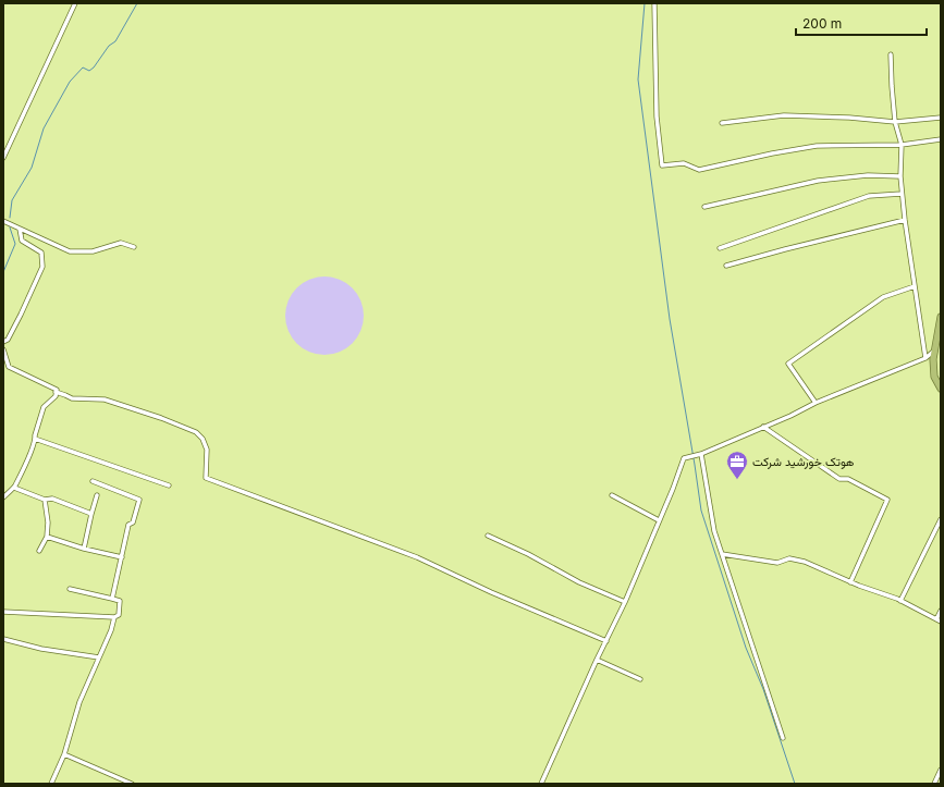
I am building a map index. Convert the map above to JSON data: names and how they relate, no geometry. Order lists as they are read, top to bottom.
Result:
{
  "places": {
    "office": ["هوتک خورشید شرکت"]
  },
  "scale_bar": "200 m"
}
